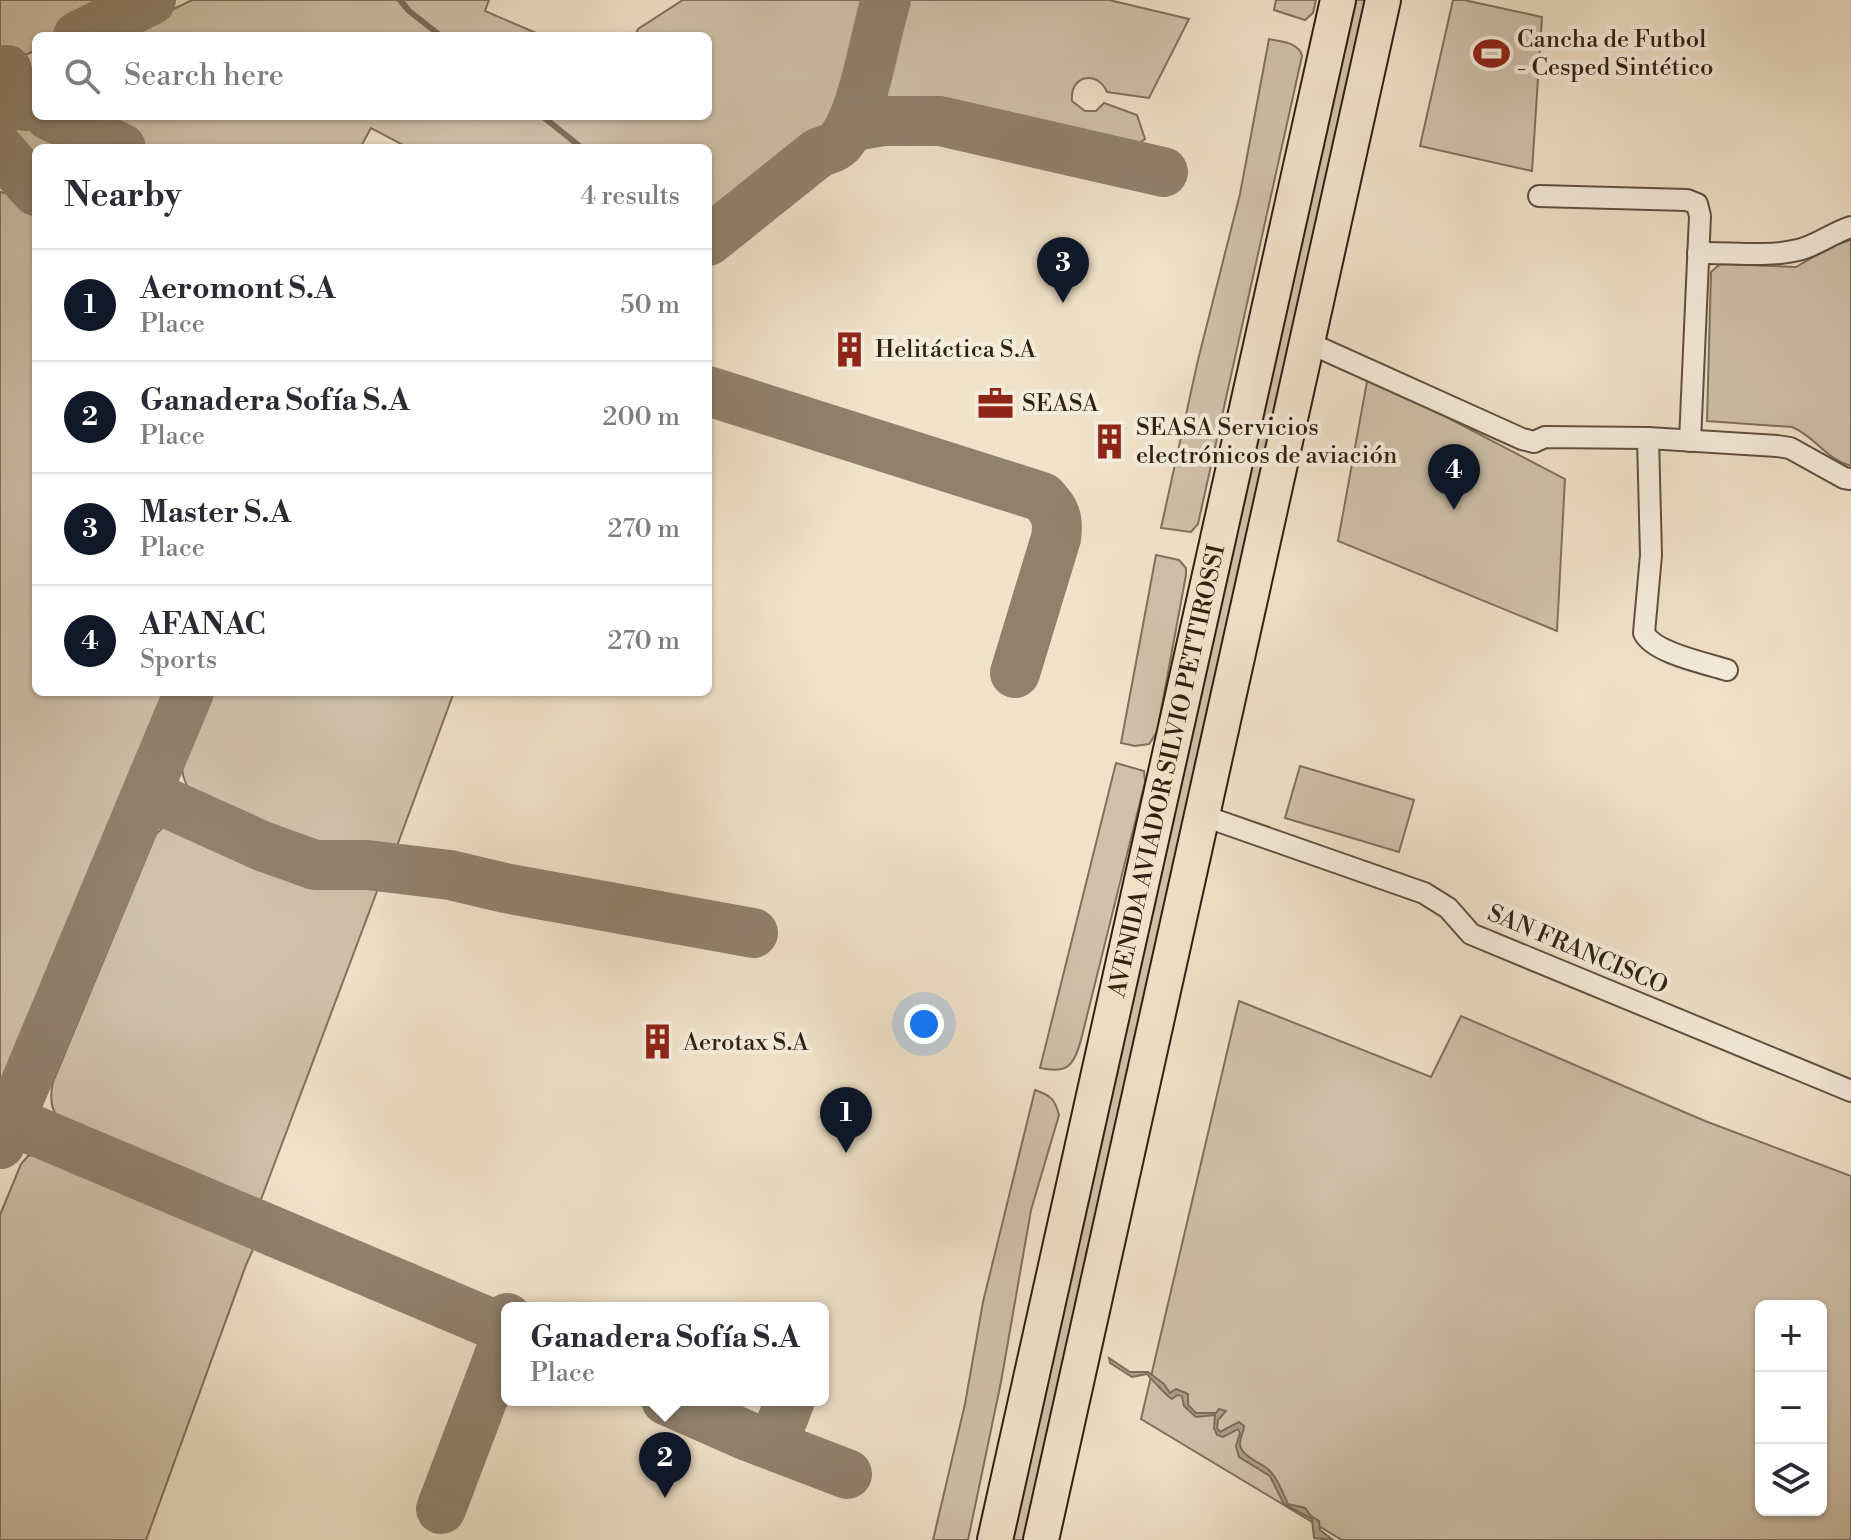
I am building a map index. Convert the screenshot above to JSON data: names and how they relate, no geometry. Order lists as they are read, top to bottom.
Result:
{
  "streets": {
    "highway": ["AVENIDA AVIADOR SILVIO PETTIROSSI"],
    "street": ["SAN FRANCISCO"]
  },
  "crossings": [
    ["AVENIDA AVIADOR SILVIO PETTIROSSI", "SAN FRANCISCO"]
  ],
  "places": {
    "sports": ["Cancha de Futbol - Cesped Sintético"],
    "building": ["Helitáctica S.A", "SEASA Servicios electrónicos de aviación", "Aerotax S.A"],
    "office": ["SEASA"]
  },
  "page": {
    "search": "Search here",
    "heading": ["Nearby", "4 results"],
    "pins": [
      "3",
      "4",
      "1",
      "2"
    ],
    "list": [
      {
        "mark": "1",
        "name": "Aeromont S.A",
        "note": "Place",
        "value": "50 m"
      },
      {
        "mark": "2",
        "name": "Ganadera Sofía S.A",
        "note": "Place",
        "value": "200 m"
      },
      {
        "mark": "3",
        "name": "Master S.A",
        "note": "Place",
        "value": "270 m"
      },
      {
        "mark": "4",
        "name": "AFANAC",
        "note": "Sports",
        "value": "270 m"
      }
    ],
    "map_buttons": ["+", "−"],
    "popup": ["Ganadera Sofía S.A", "Place"]
  }
}
